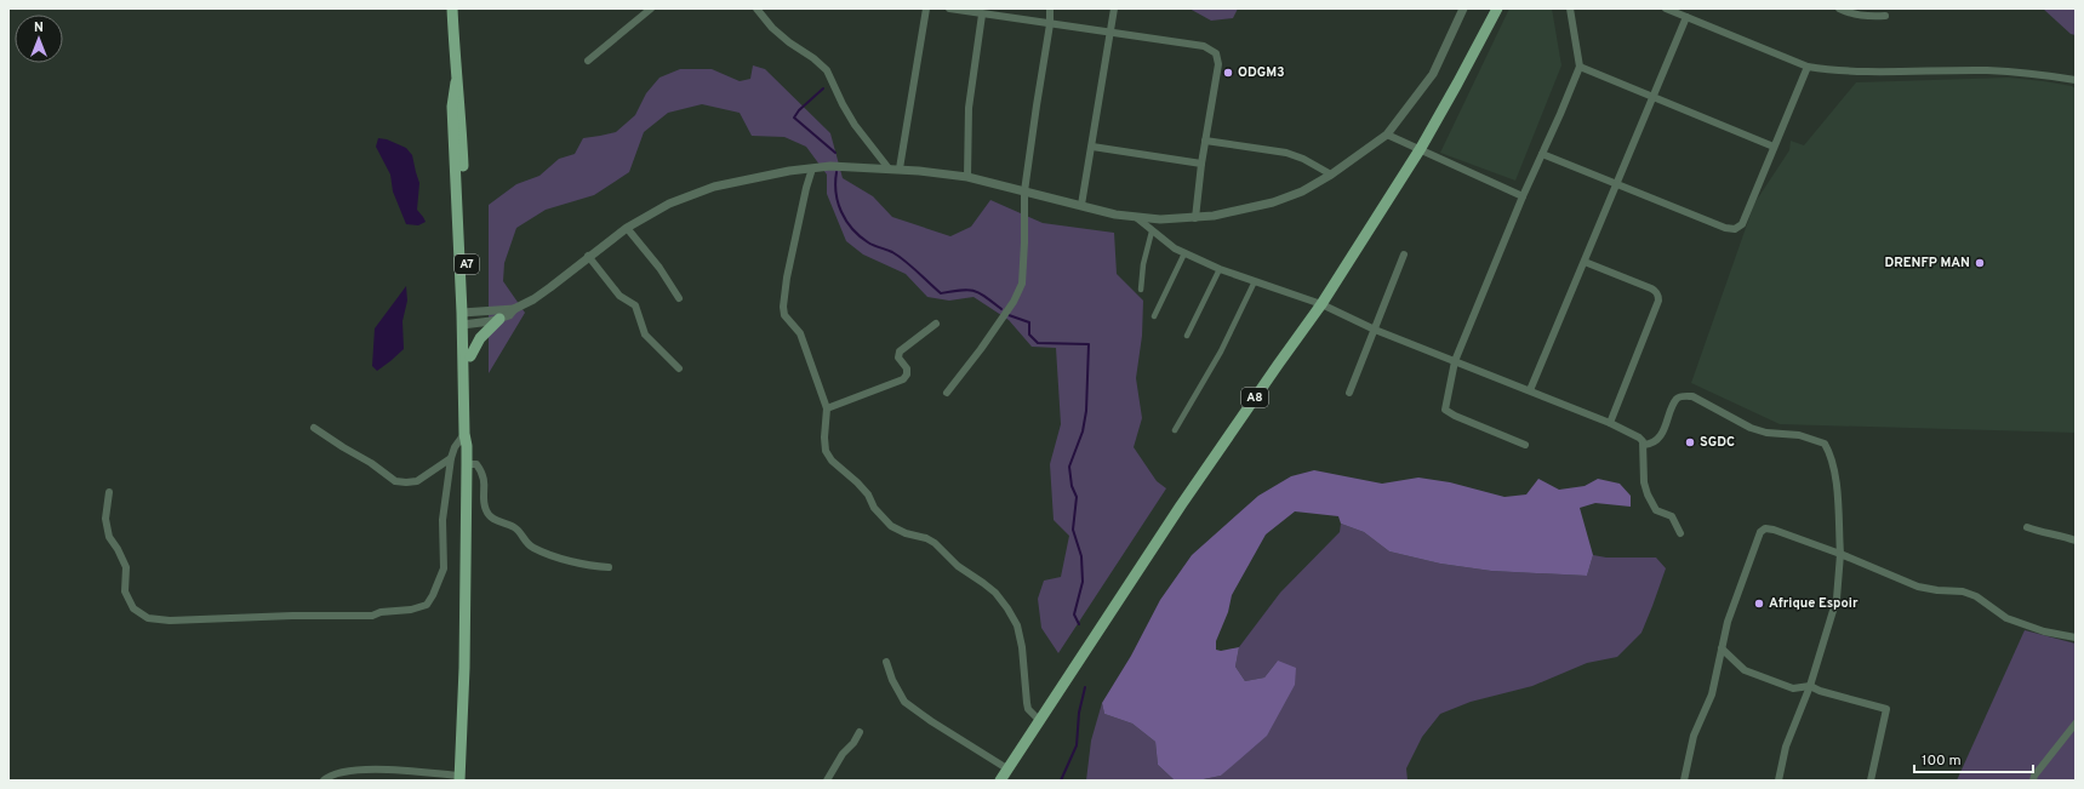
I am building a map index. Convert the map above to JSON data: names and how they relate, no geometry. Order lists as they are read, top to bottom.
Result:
{
  "streets": {
    "main road": ["A7", "A8"]
  },
  "places": [
    "ODGM3",
    "DRENFP MAN",
    "SGDC",
    "Afrique Espoir"
  ],
  "scale_bar": "100 m",
  "north": "top"
}
